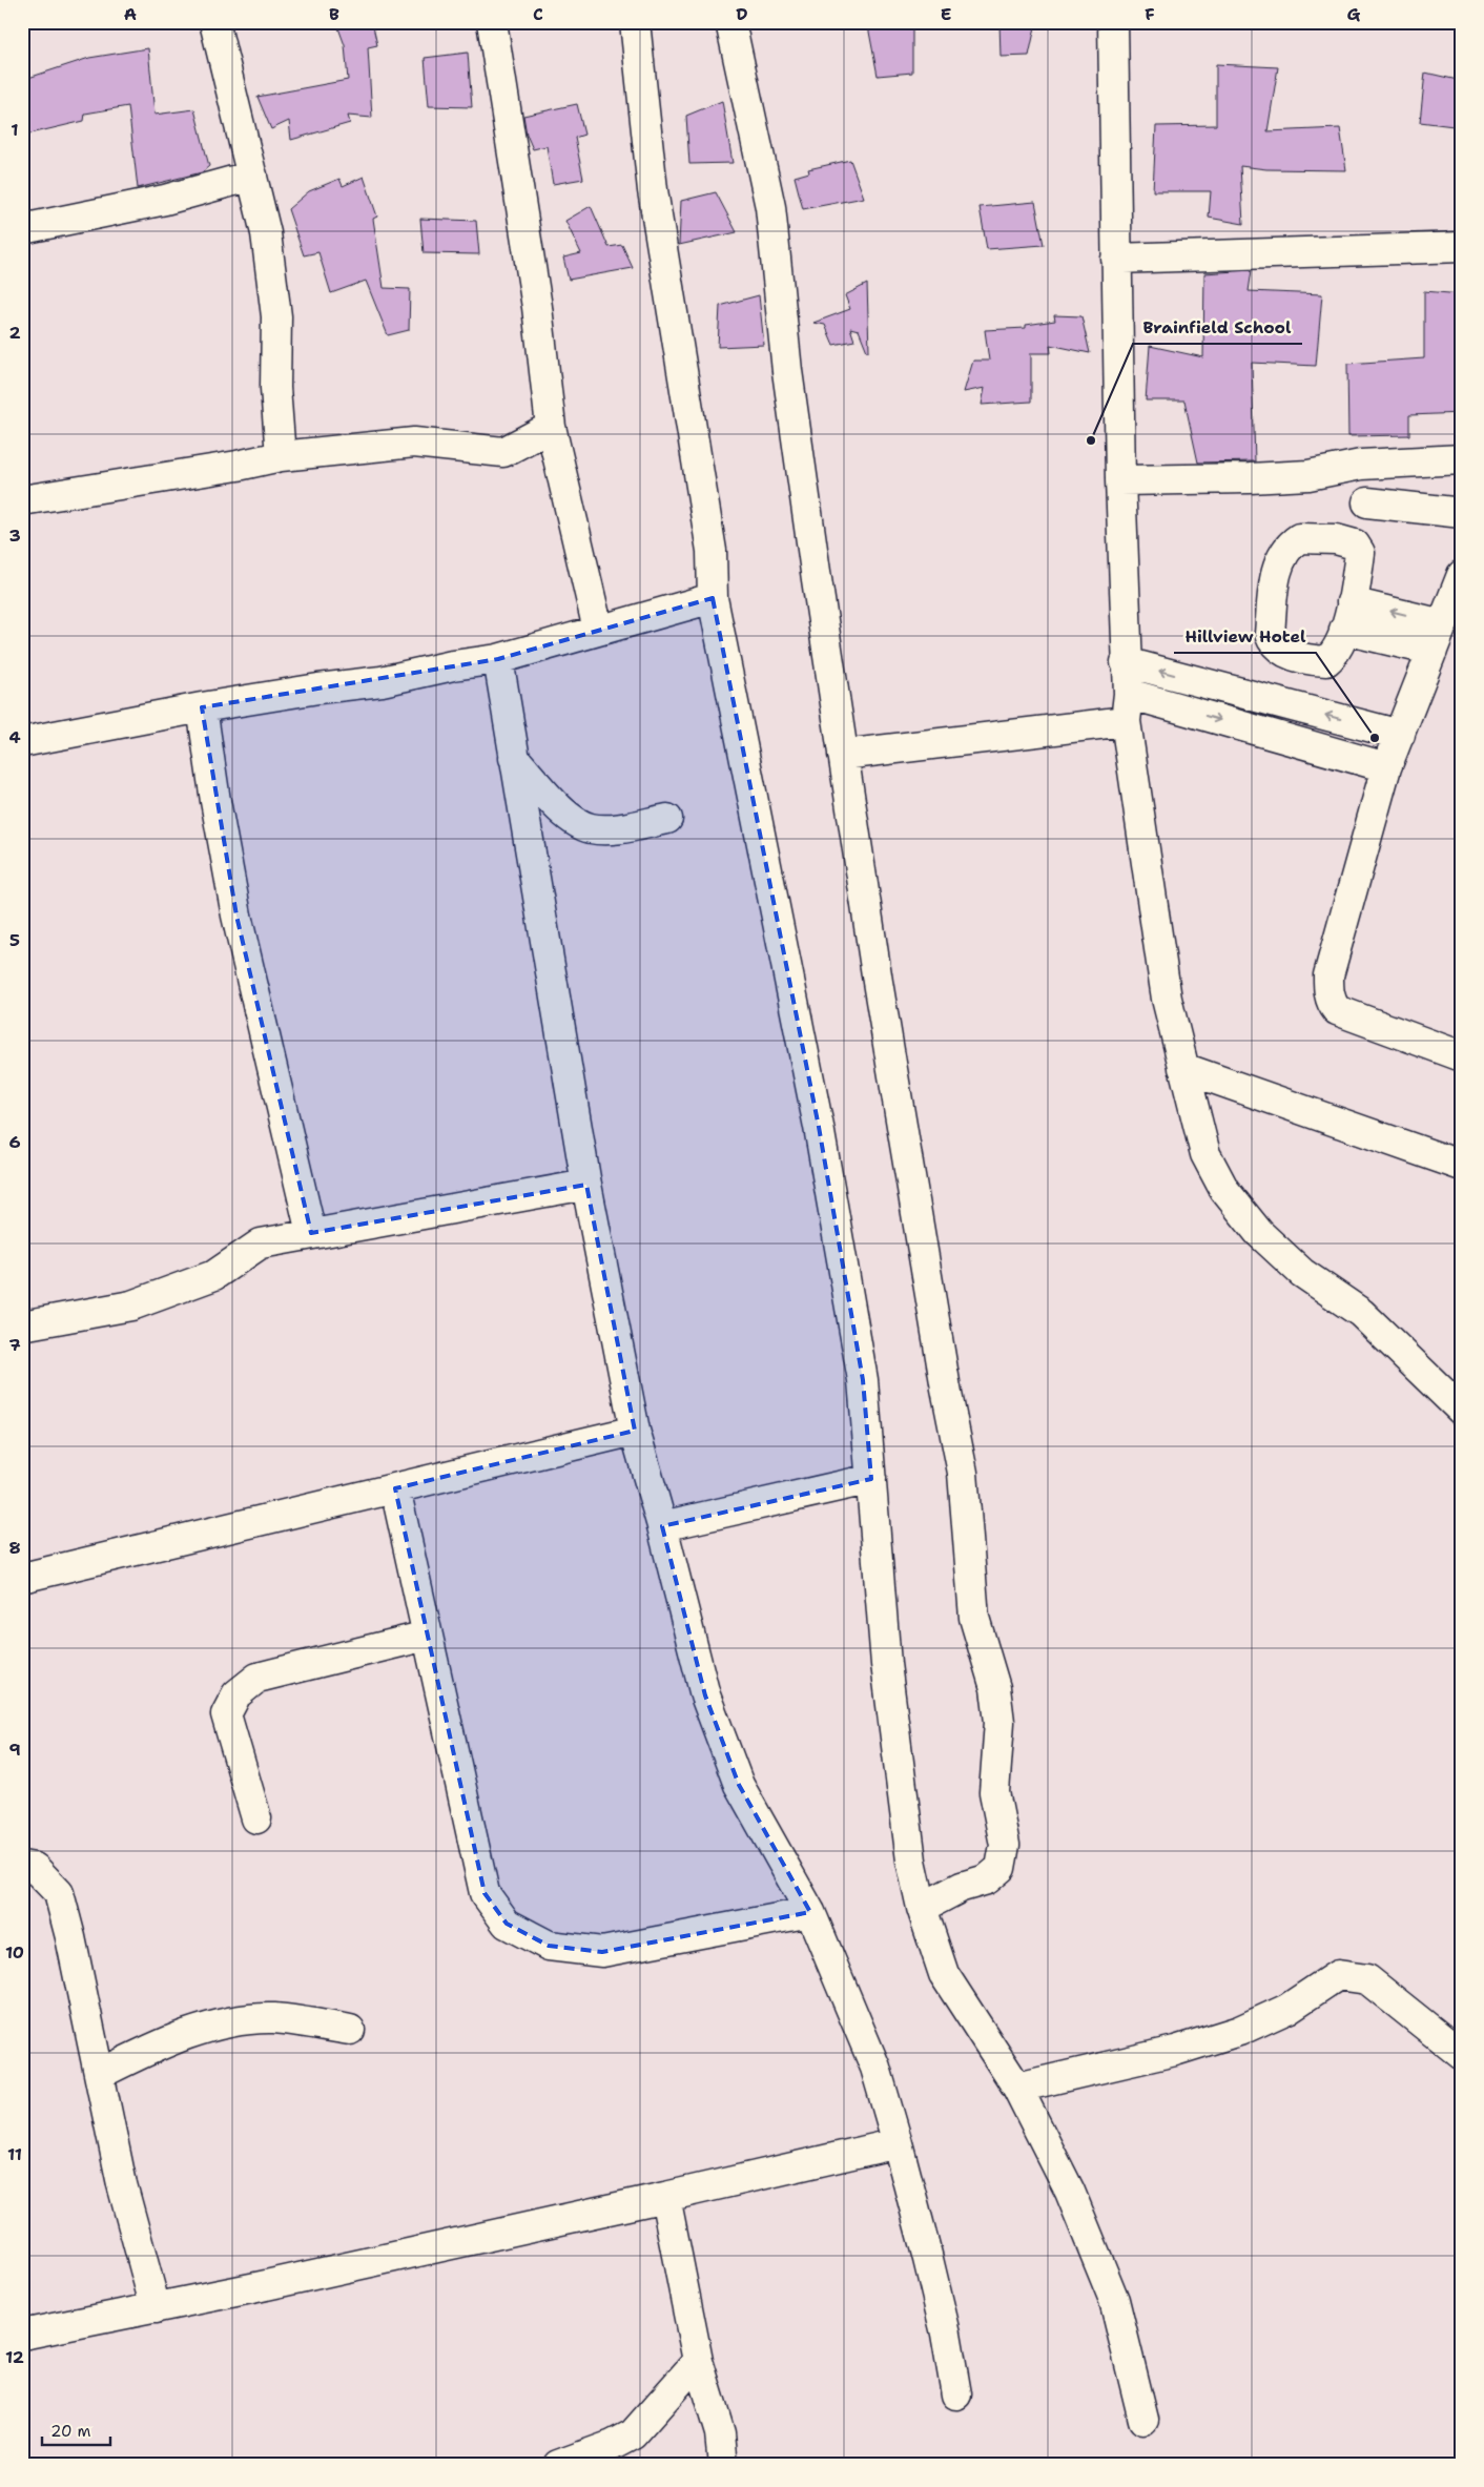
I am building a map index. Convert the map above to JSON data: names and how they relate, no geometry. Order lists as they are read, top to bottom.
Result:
{
  "places": ["Brainfield School", "Hillview Hotel"],
  "scale_bar": "20 m",
  "grid": {
    "columns": [
      "A",
      "B",
      "C",
      "D",
      "E",
      "F",
      "G"
    ],
    "rows": [
      "1",
      "2",
      "3",
      "4",
      "5",
      "6",
      "7",
      "8",
      "9",
      "10",
      "11",
      "12"
    ]
  }
}
